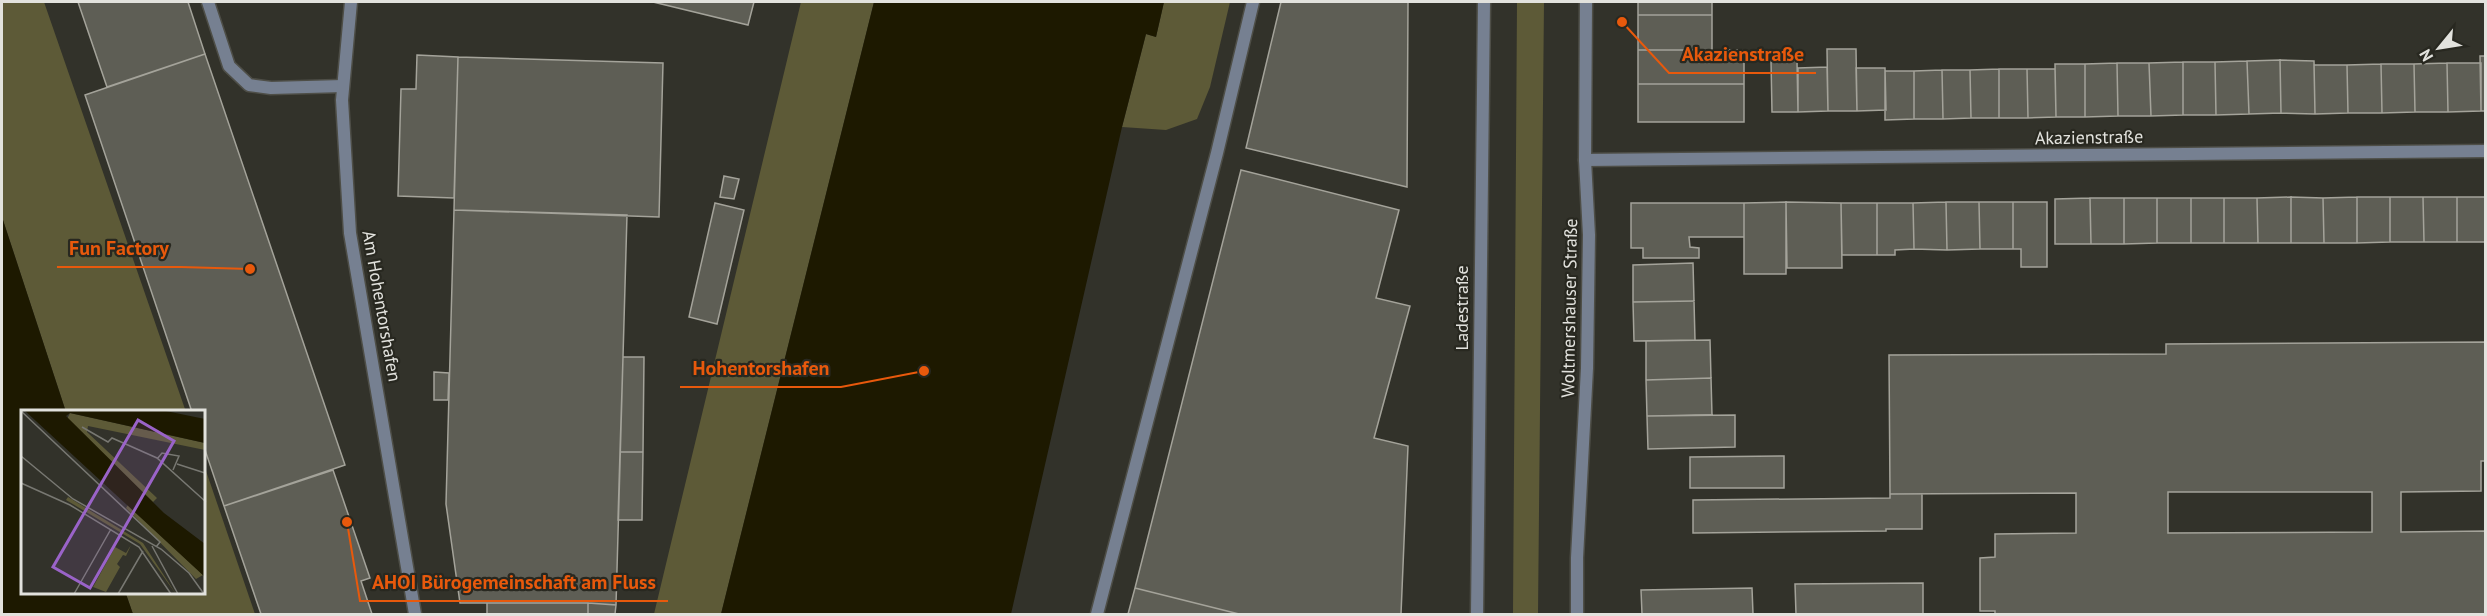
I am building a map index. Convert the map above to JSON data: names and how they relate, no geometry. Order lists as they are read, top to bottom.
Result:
{
  "streets": {
    "street": [
      "Akazienstraße",
      "Am Hohentorshafen",
      "Ladestraße",
      "Woltmershauser Straße"
    ]
  },
  "crossings": [
    ["Akazienstraße", "Woltmershauser Straße"]
  ],
  "places": [
    "Akazienstraße",
    "Fun Factory",
    "Hohentorshafen",
    "AHOI Bürogemeinschaft am Fluss"
  ],
  "north": "bottom left"
}
